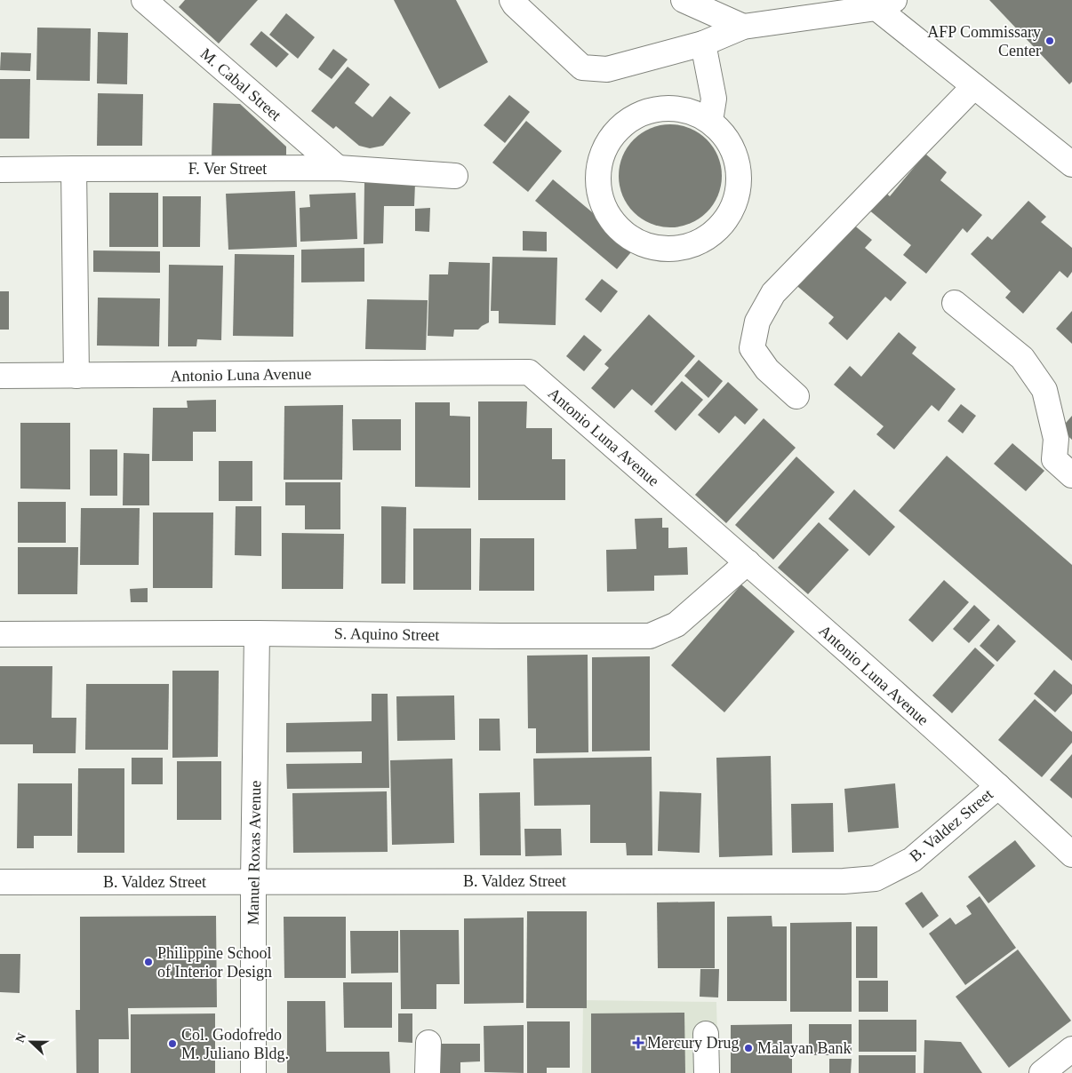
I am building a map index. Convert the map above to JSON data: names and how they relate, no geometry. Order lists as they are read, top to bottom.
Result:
{
  "streets": {
    "street": [
      "M. Cabal Street",
      "F. Ver Street",
      "Antonio Luna Avenue",
      "S. Aquino Street",
      "B. Valdez Street",
      "Manuel Roxas Avenue"
    ]
  },
  "crossings": [
    ["M. Cabal Street", "F. Ver Street"],
    ["Antonio Luna Avenue", "S. Aquino Street"],
    ["Antonio Luna Avenue", "B. Valdez Street"],
    ["S. Aquino Street", "Manuel Roxas Avenue"],
    ["B. Valdez Street", "Manuel Roxas Avenue"]
  ],
  "places": {
    "other": [
      "AFP Commissary Center",
      "Philippine School of Interior Design",
      "Col. Godofredo M. Juliano Bldg.",
      "Malayan Bank"
    ],
    "health": ["Mercury Drug"]
  },
  "north": "left"
}
